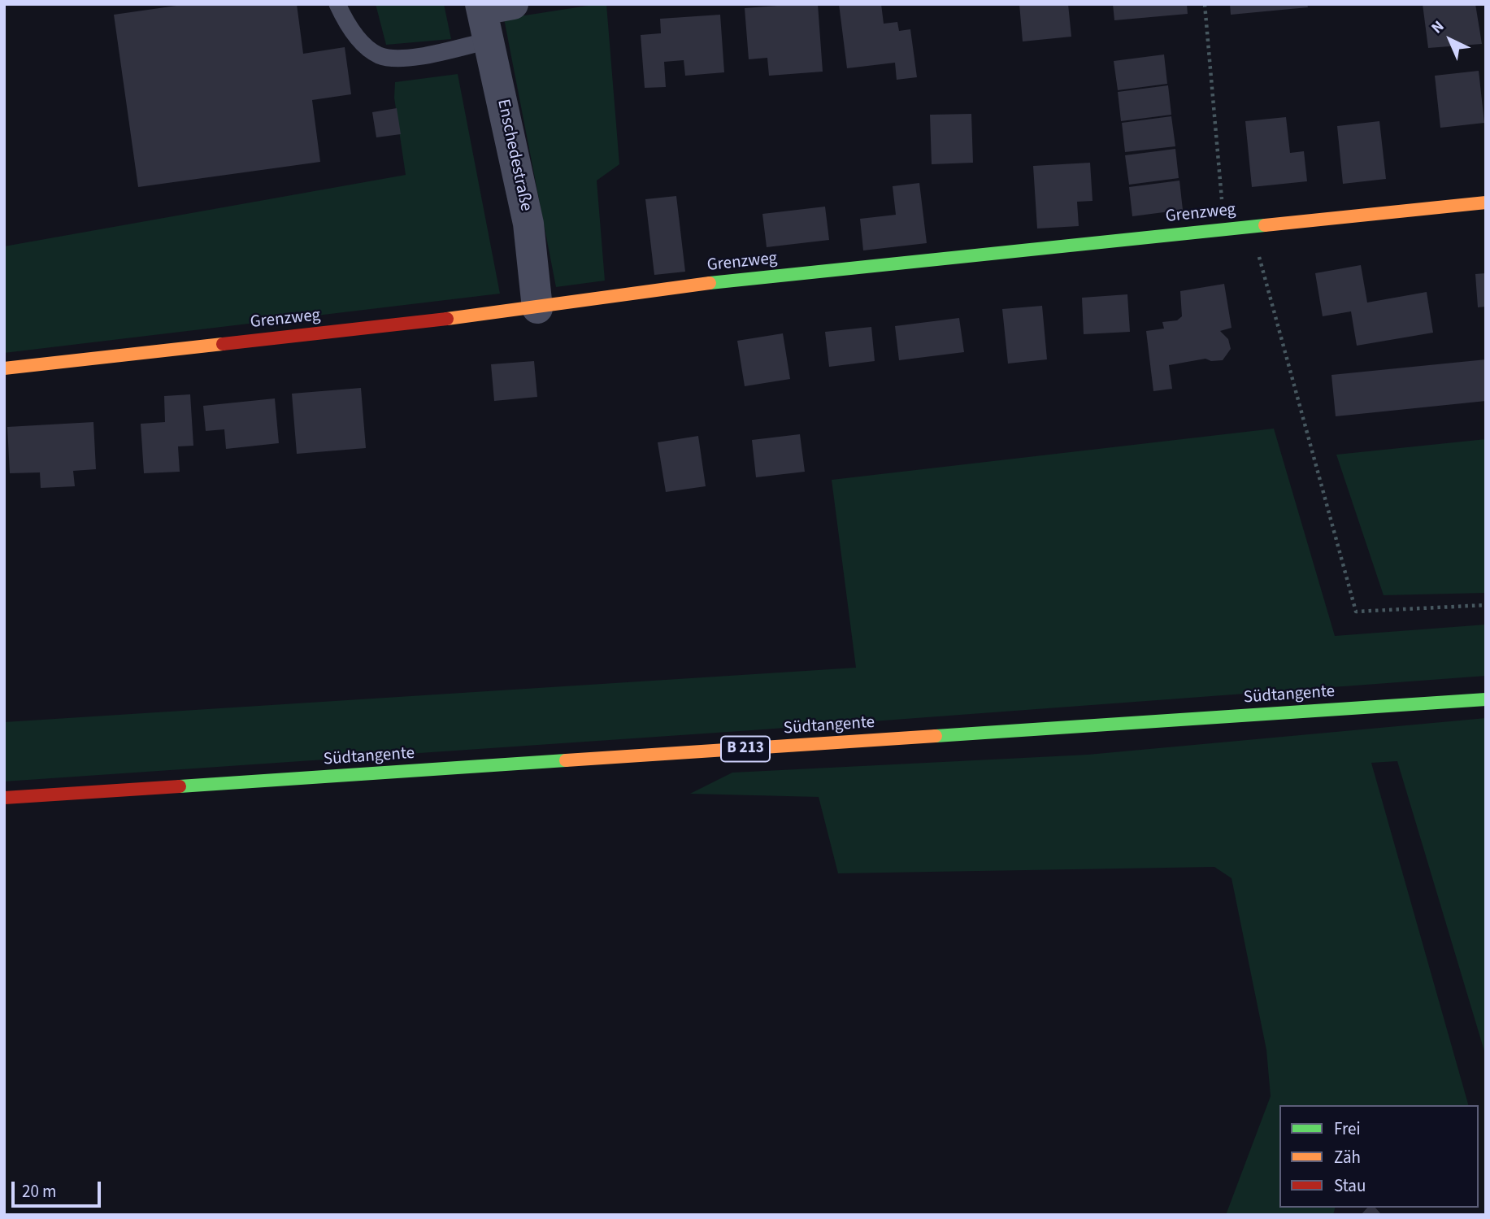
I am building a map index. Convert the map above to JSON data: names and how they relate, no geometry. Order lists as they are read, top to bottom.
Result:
{
  "streets": {
    "street": [
      "Enschedestraße",
      "Grenzweg",
      "Südtangente",
      "B 213"
    ]
  },
  "crossings": [
    ["Enschedestraße", "Grenzweg"]
  ],
  "legend": ["Frei", "Zäh", "Stau"],
  "scale_bar": "20 m",
  "north": "top left"
}
